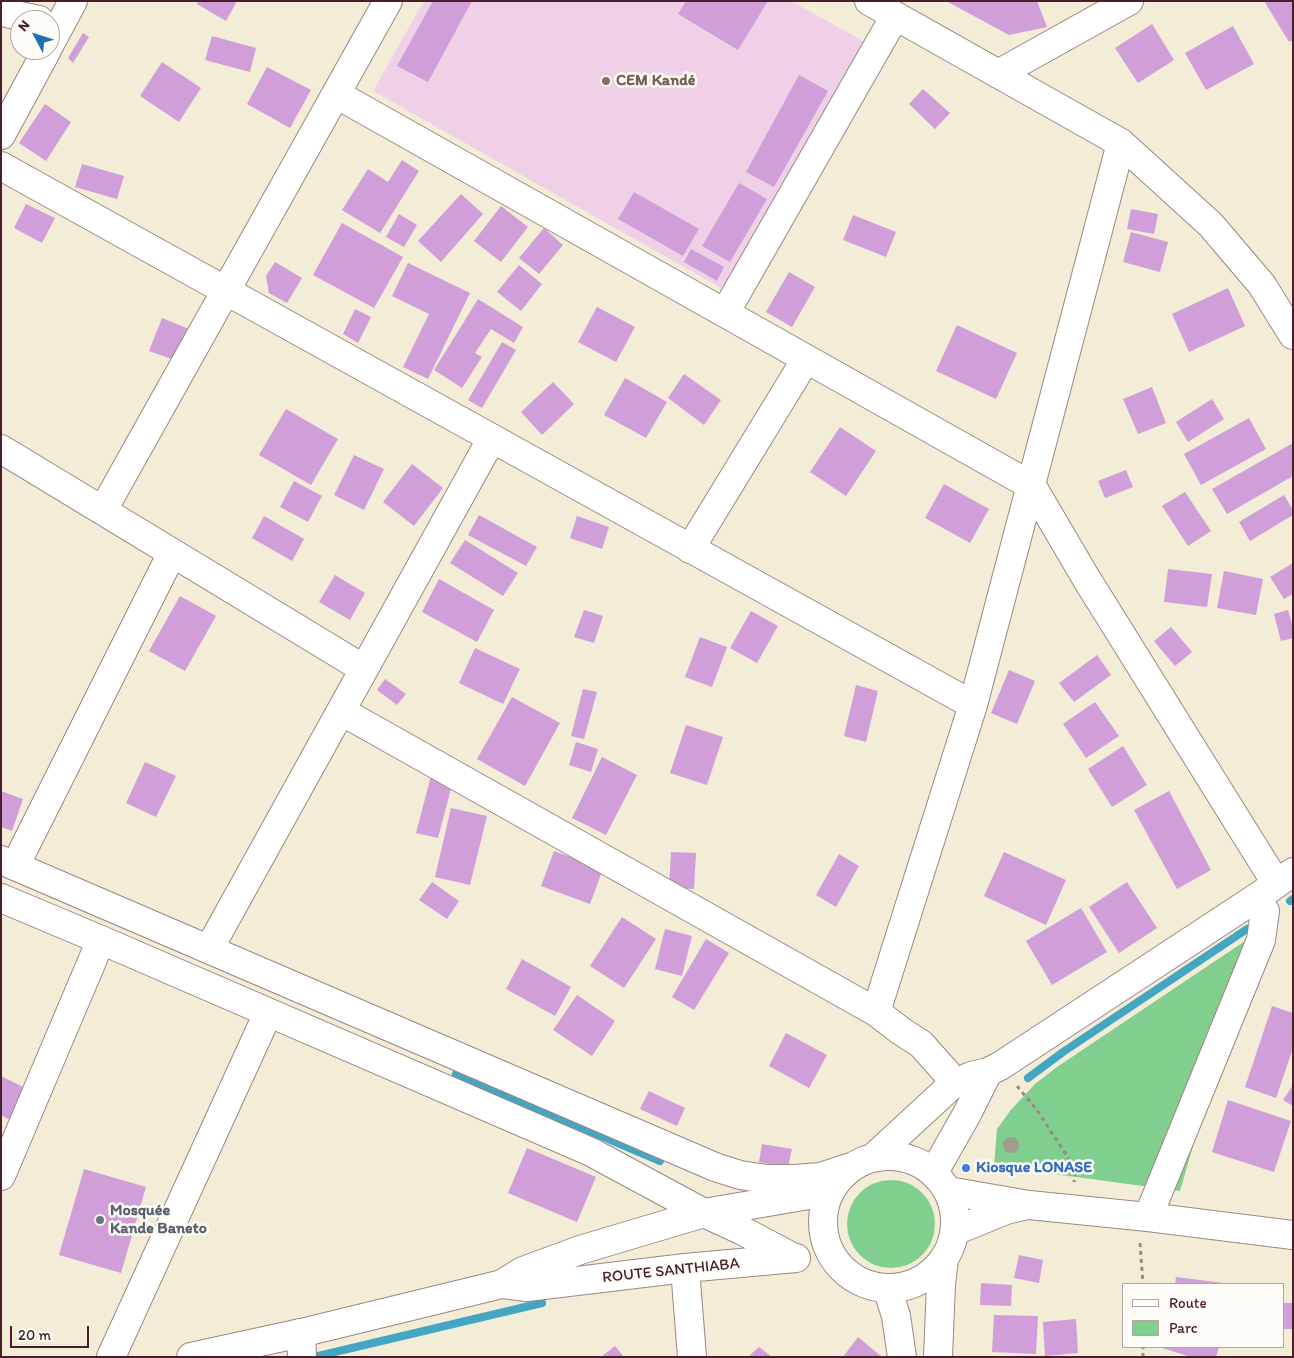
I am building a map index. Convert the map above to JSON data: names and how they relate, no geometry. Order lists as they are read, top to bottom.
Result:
{
  "streets": {
    "street": ["ROUTE SANTHIABA"]
  },
  "places": ["CEM Kandé", "Kiosque LONASE", "Mosquée Kande Baneto"],
  "legend": ["Route", "Parc"],
  "scale_bar": "20 m",
  "north": "top left"
}
